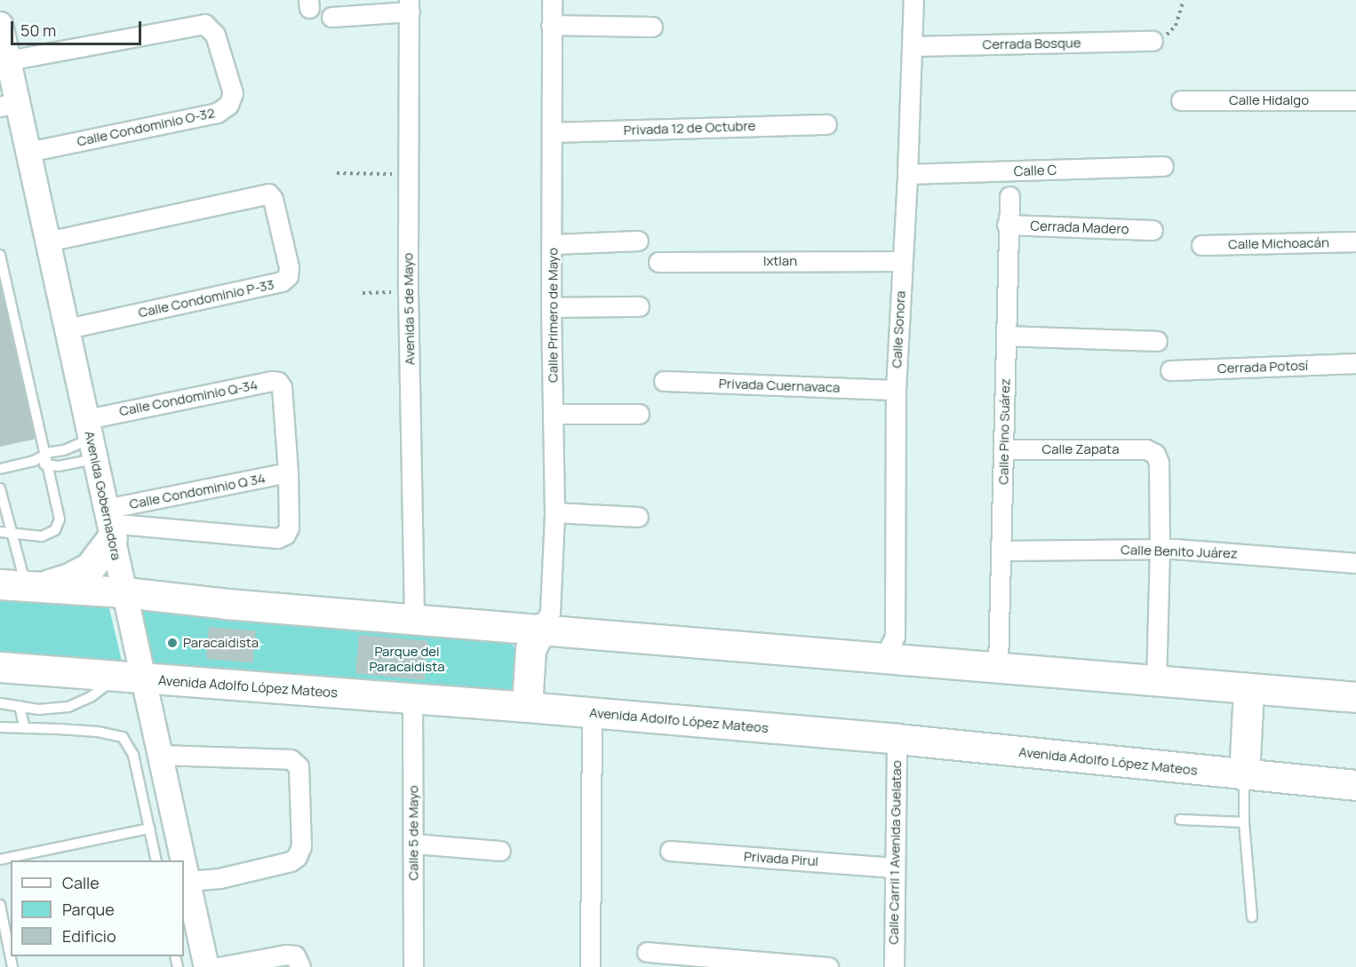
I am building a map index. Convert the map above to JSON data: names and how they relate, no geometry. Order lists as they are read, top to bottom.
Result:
{
  "streets": {
    "main road": ["Avenida Adolfo López Mateos"],
    "street": [
      "Cerrada Bosque",
      "Calle Hidalgo",
      "Calle Condominio O-32",
      "Privada 12 de Octubre",
      "Calle C",
      "Cerrada Madero",
      "Calle Michoacán",
      "Ixtlan",
      "Calle Condominio P-33",
      "Avenida 5 de Mayo",
      "Calle Primero de Mayo",
      "Calle Sonora",
      "Cerrada Potosí",
      "Privada Cuernavaca",
      "Calle Condominio Q-34",
      "Calle Pino Suárez",
      "Calle Zapata",
      "Calle Condominio Q 34",
      "Avenida Gobernadora",
      "Calle Benito Juárez",
      "Calle 5 de Mayo",
      "Calle Carril 1 Avenida Guelatao",
      "Privada Pirul"
    ]
  },
  "crossings": [
    ["Cerrada Bosque", "Calle Sonora"],
    ["Calle Condominio O-32", "Avenida Gobernadora"],
    ["Privada 12 de Octubre", "Calle Primero de Mayo"],
    ["Calle C", "Calle Sonora"],
    ["Cerrada Madero", "Calle Pino Suárez"],
    ["Ixtlan", "Calle Sonora"],
    ["Calle Condominio P-33", "Avenida Gobernadora"],
    ["Calle Sonora", "Privada Cuernavaca"],
    ["Calle Condominio Q-34", "Calle Condominio Q 34"],
    ["Calle Condominio Q-34", "Avenida Gobernadora"],
    ["Calle Pino Suárez", "Calle Zapata"],
    ["Calle Pino Suárez", "Calle Benito Juárez"],
    ["Calle Zapata", "Calle Benito Juárez"],
    ["Calle Condominio Q 34", "Avenida Gobernadora"],
    ["Avenida Gobernadora", "Avenida Adolfo López Mateos"],
    ["Avenida Adolfo López Mateos", "Calle 5 de Mayo"],
    ["Avenida Adolfo López Mateos", "Calle Carril 1 Avenida Guelatao"],
    ["Calle Carril 1 Avenida Guelatao", "Privada Pirul"]
  ],
  "parks": ["Parque del Paracaidista"],
  "places": ["Paracaidista"],
  "legend": ["Calle", "Parque", "Edificio"],
  "scale_bar": "50 m"
}
